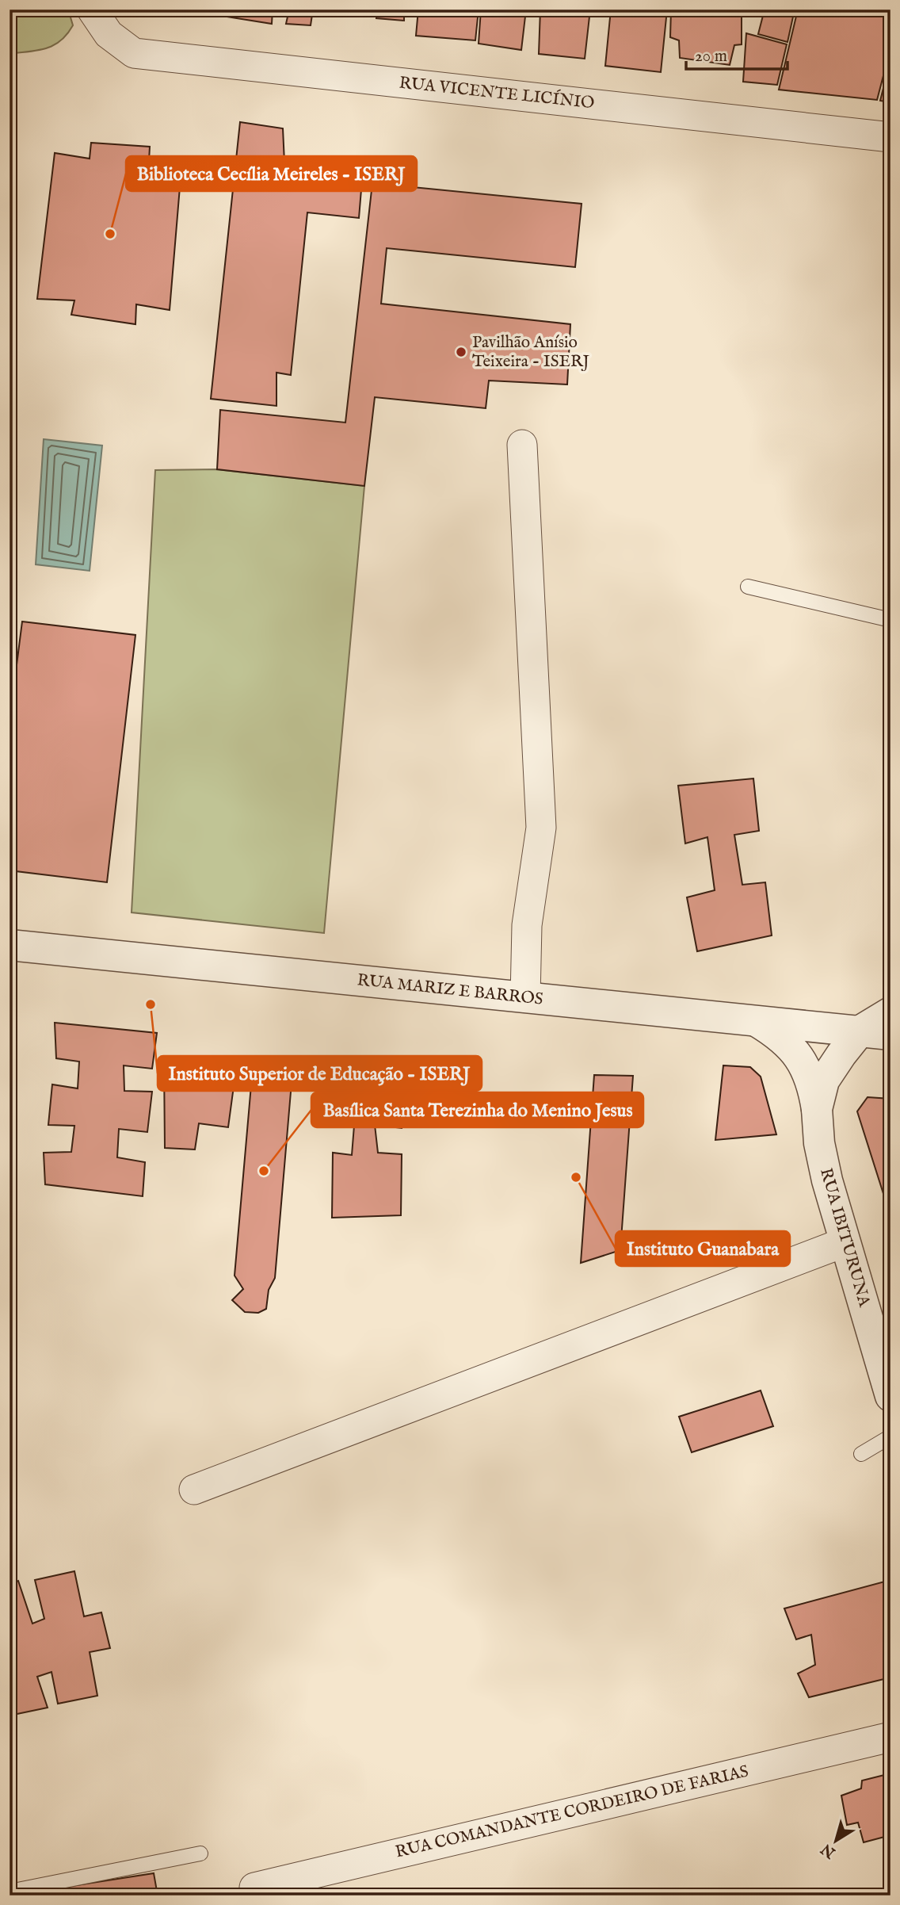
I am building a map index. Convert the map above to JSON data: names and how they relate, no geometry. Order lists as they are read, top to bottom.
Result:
{
  "streets": {
    "street": [
      "RUA VICENTE LICÍNIO",
      "RUA MARIZ E BARROS",
      "RUA IBITURUNA",
      "RUA COMANDANTE CORDEIRO DE FARIAS"
    ]
  },
  "crossings": [
    ["RUA MARIZ E BARROS", "RUA IBITURUNA"]
  ],
  "places": [
    "Biblioteca Cecília Meireles - ISERJ",
    "Pavilhão Anísio Teixeira - ISERJ",
    "Instituto Superior de Educação - ISERJ",
    "Basílica Santa Terezinha do Menino Jesus",
    "Instituto Guanabara"
  ],
  "scale_bar": "20 m",
  "north": "bottom left"
}
